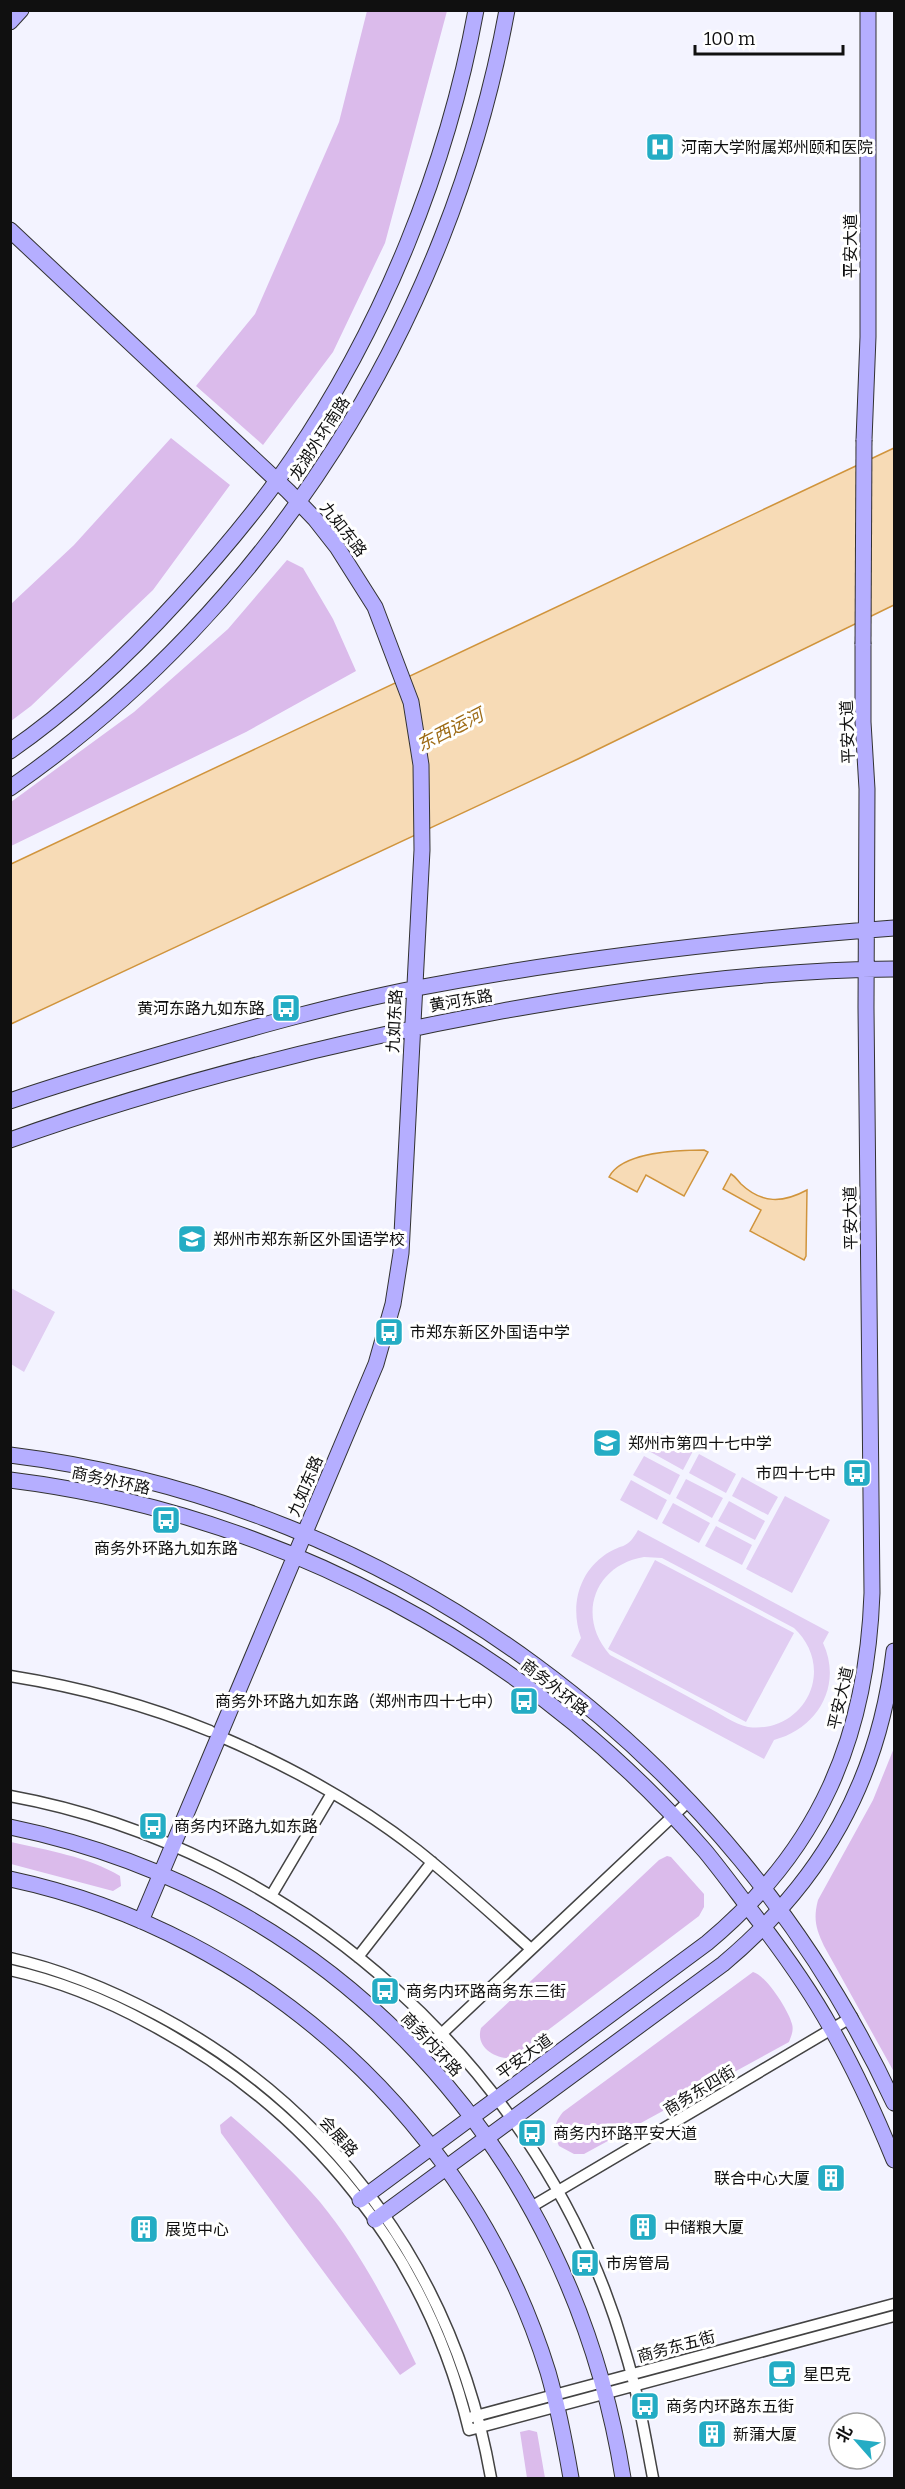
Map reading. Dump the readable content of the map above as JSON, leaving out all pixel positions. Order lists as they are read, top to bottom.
{
  "streets": {
    "main road": [
      "平安大道",
      "龙湖外环南路",
      "九如东路",
      "黄河东路",
      "商务外环路",
      "商务内环路"
    ],
    "street": ["商务东四街", "会展路", "商务东五街"]
  },
  "crossings": [
    ["平安大道", "黄河东路"],
    ["平安大道", "商务外环路"],
    ["平安大道", "商务内环路"],
    ["平安大道", "会展路"],
    ["龙湖外环南路", "九如东路"],
    ["九如东路", "黄河东路"],
    ["九如东路", "商务外环路"],
    ["九如东路", "商务内环路"],
    ["商务外环路", "商务东四街"],
    ["商务内环路", "商务东四街"],
    ["商务内环路", "商务东五街"],
    ["会展路", "商务东五街"]
  ],
  "water": ["东西运河"],
  "places": {
    "hospital": ["河南大学附属郑州颐和医院"],
    "bus stop": [
      "黄河东路九如东路",
      "市郑东新区外国语中学",
      "市四十七中",
      "商务外环路九如东路",
      "商务外环路九如东路（郑州市四十七中）",
      "商务内环路九如东路",
      "商务内环路商务东三街",
      "商务内环路平安大道",
      "市房管局",
      "商务内环路东五街"
    ],
    "school or university": ["郑州市郑东新区外国语学校", "郑州市第四十七中学"],
    "building": [
      "联合中心大厦",
      "中储粮大厦",
      "展览中心",
      "新蒲大厦"
    ],
    "cafe": ["星巴克"]
  },
  "scale_bar": "100 m",
  "north": "top left"
}
